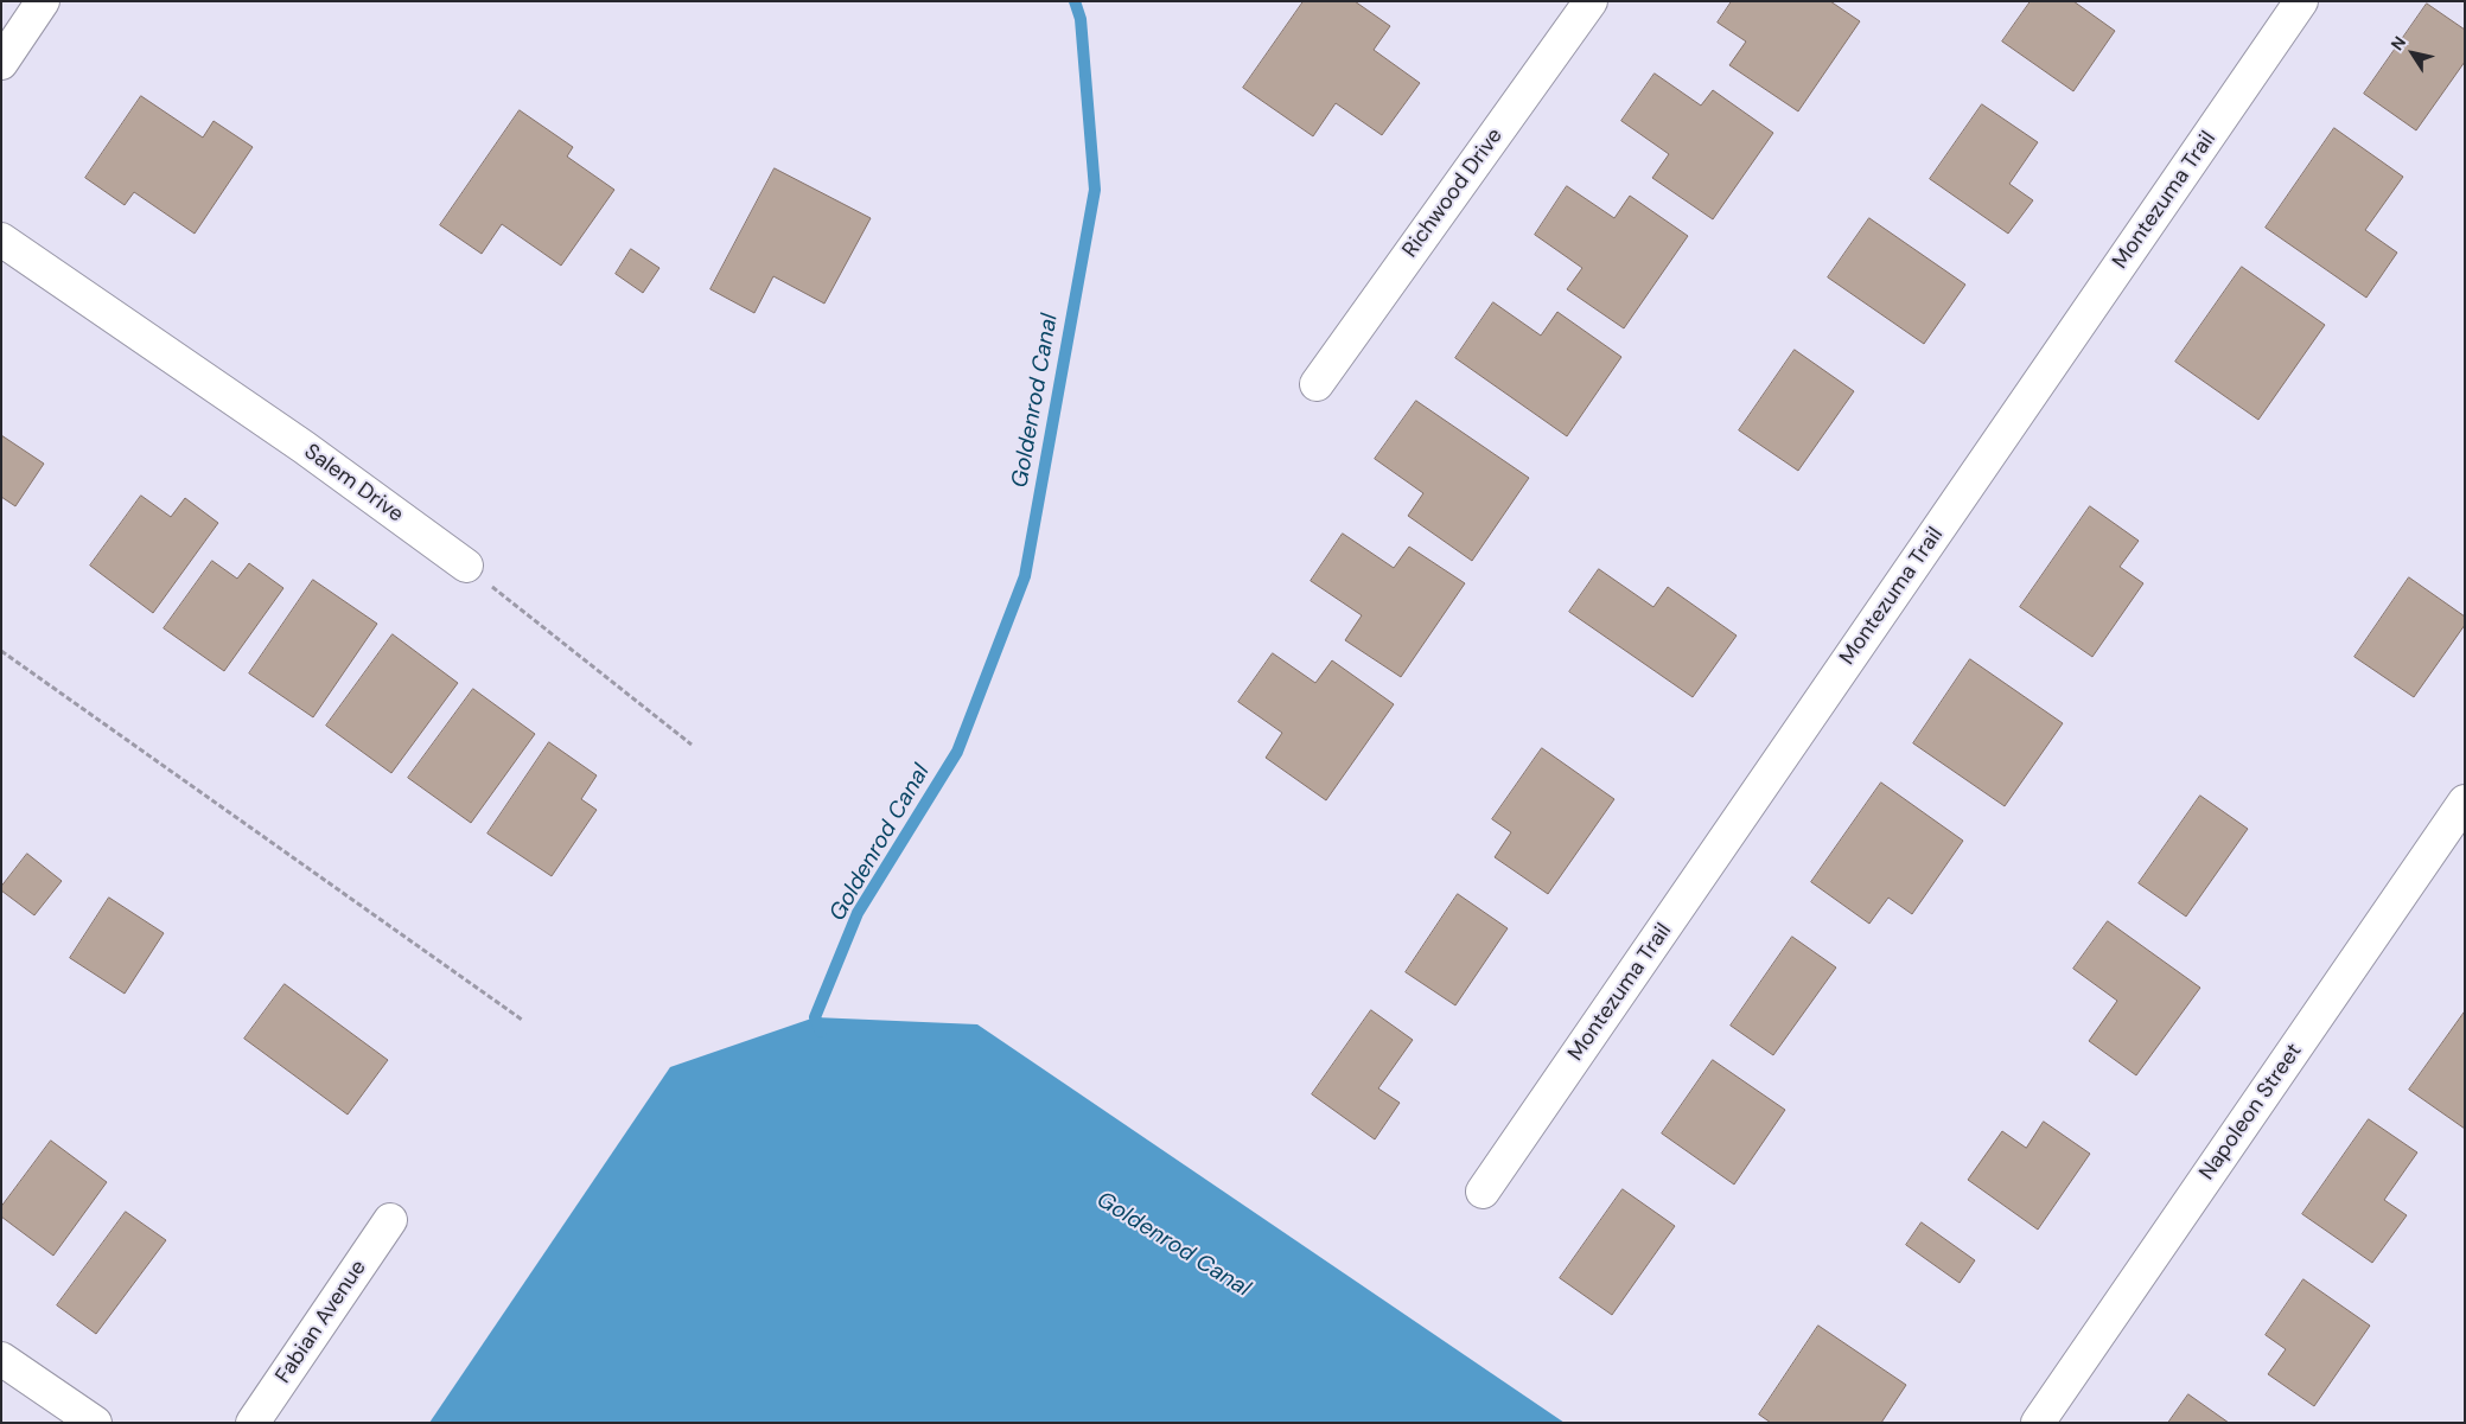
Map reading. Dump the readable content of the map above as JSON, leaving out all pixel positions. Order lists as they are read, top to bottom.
{
  "streets": {
    "street": [
      "Richwood Drive",
      "Montezuma Trail",
      "Salem Drive",
      "Napoleon Street",
      "Fabian Avenue"
    ]
  },
  "water": ["Goldenrod Canal"],
  "north": "top left"
}
